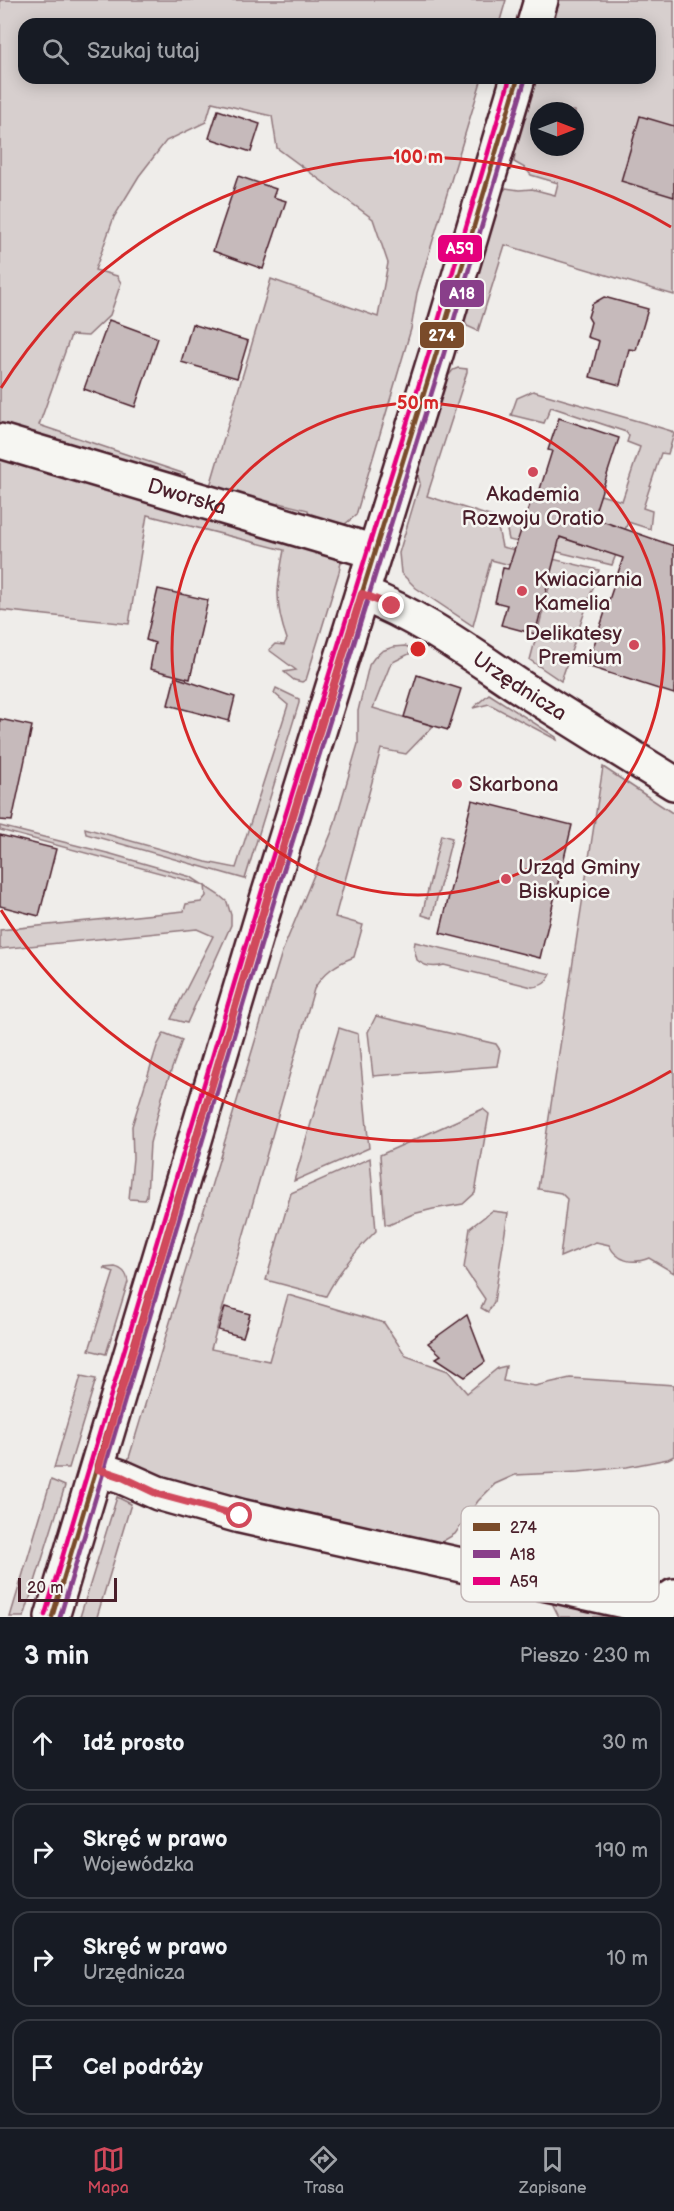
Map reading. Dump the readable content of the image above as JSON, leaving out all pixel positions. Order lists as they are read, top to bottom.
{
  "streets": {
    "main road": ["Dworska", "Urzędnicza"]
  },
  "places": [
    "Akademia Rozwoju Oratio",
    "Kwiaciarnia Kamelia",
    "Delikatesy Premium",
    "Skarbona",
    "Urząd Gminy Biskupice"
  ],
  "lines": ["transit line 274", "transit line A18", "transit line A59"],
  "legend": ["274", "A18", "A59"],
  "scale_bar": "20 m",
  "north": "right",
  "page": {
    "search": "Szukaj tutaj",
    "scale": "20 m",
    "heading": ["3 min", "Pieszo · 230 m"],
    "list": [
      ["Idź prosto", "30 m"],
      ["Skręć w prawo", "Wojewódzka", "190 m"],
      ["Skręć w prawo", "Urzędnicza", "10 m"],
      "Cel podróży"
    ],
    "nav": ["Mapa", "Trasa", "Zapisane"]
  },
  "rings": ["100 m", "50 m"]
}
